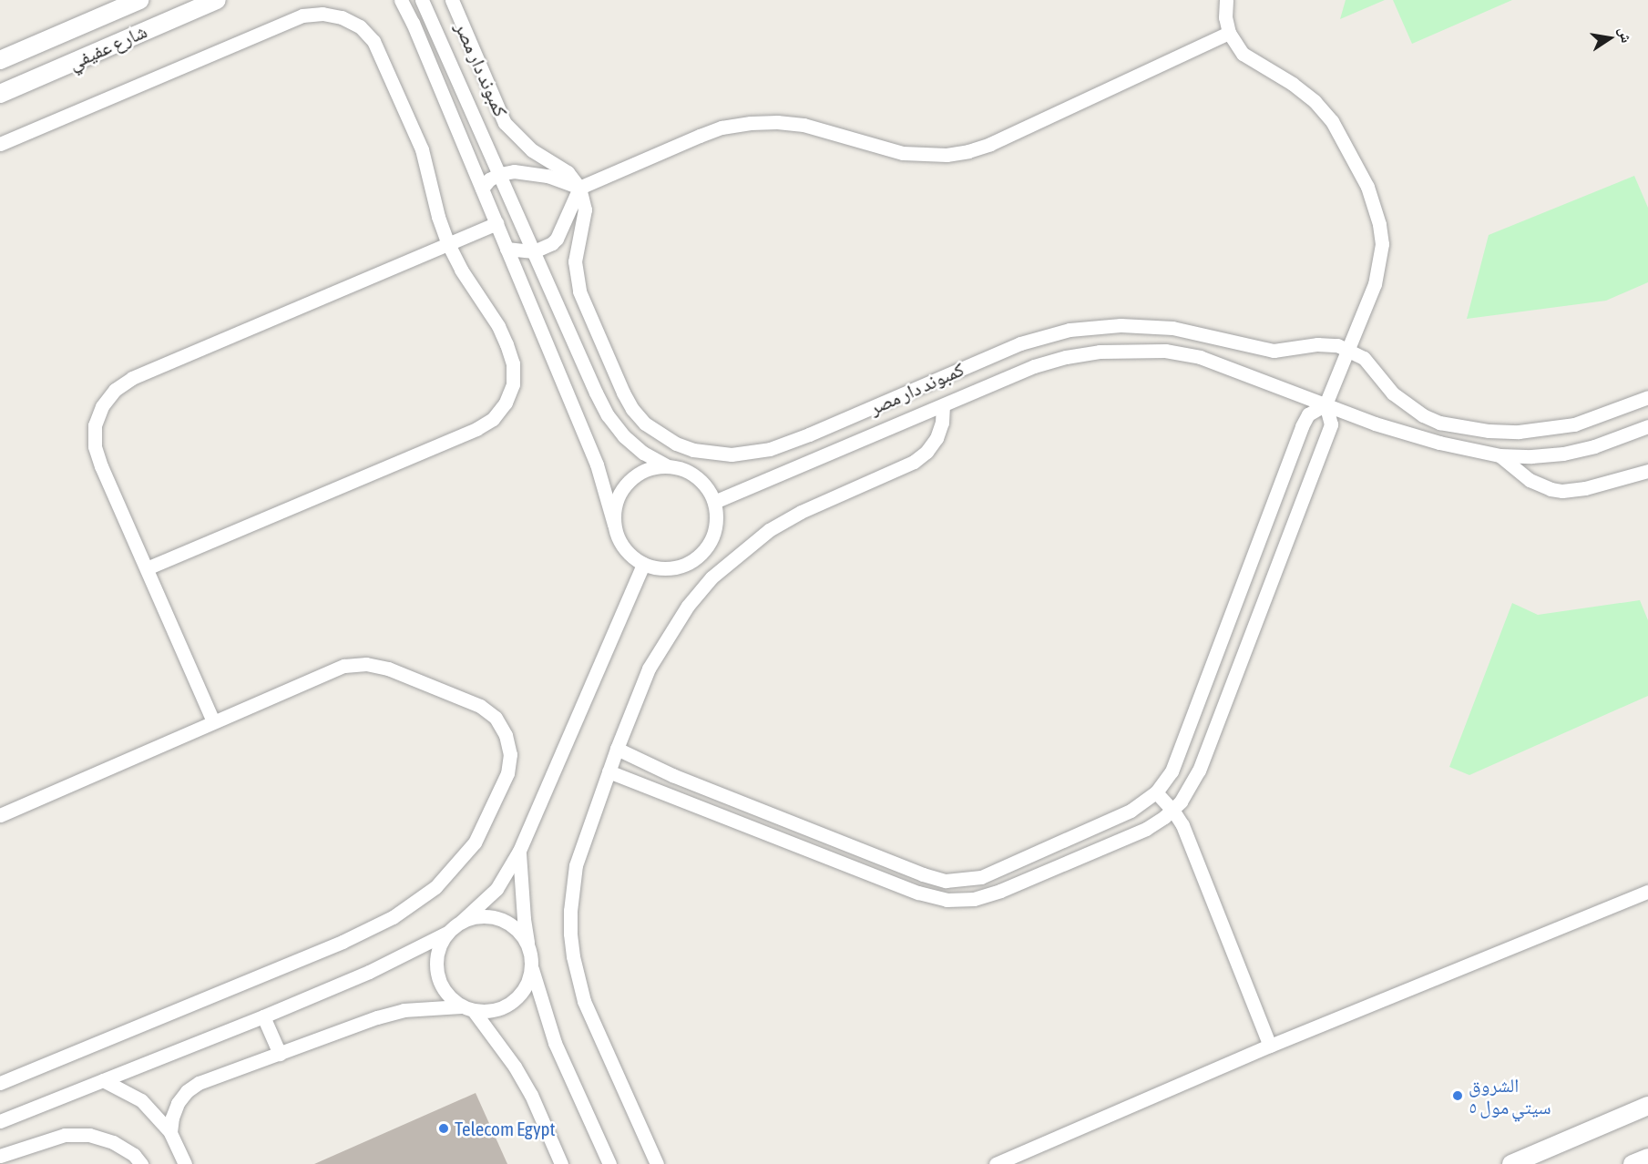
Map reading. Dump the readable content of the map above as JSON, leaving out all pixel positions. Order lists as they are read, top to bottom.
{
  "streets": {
    "street": ["شارع عفيفي", "كمبوند دار مصر"]
  },
  "places": ["الشروق سيتي مول ٥", "Telecom Egypt"],
  "north": "right"
}
